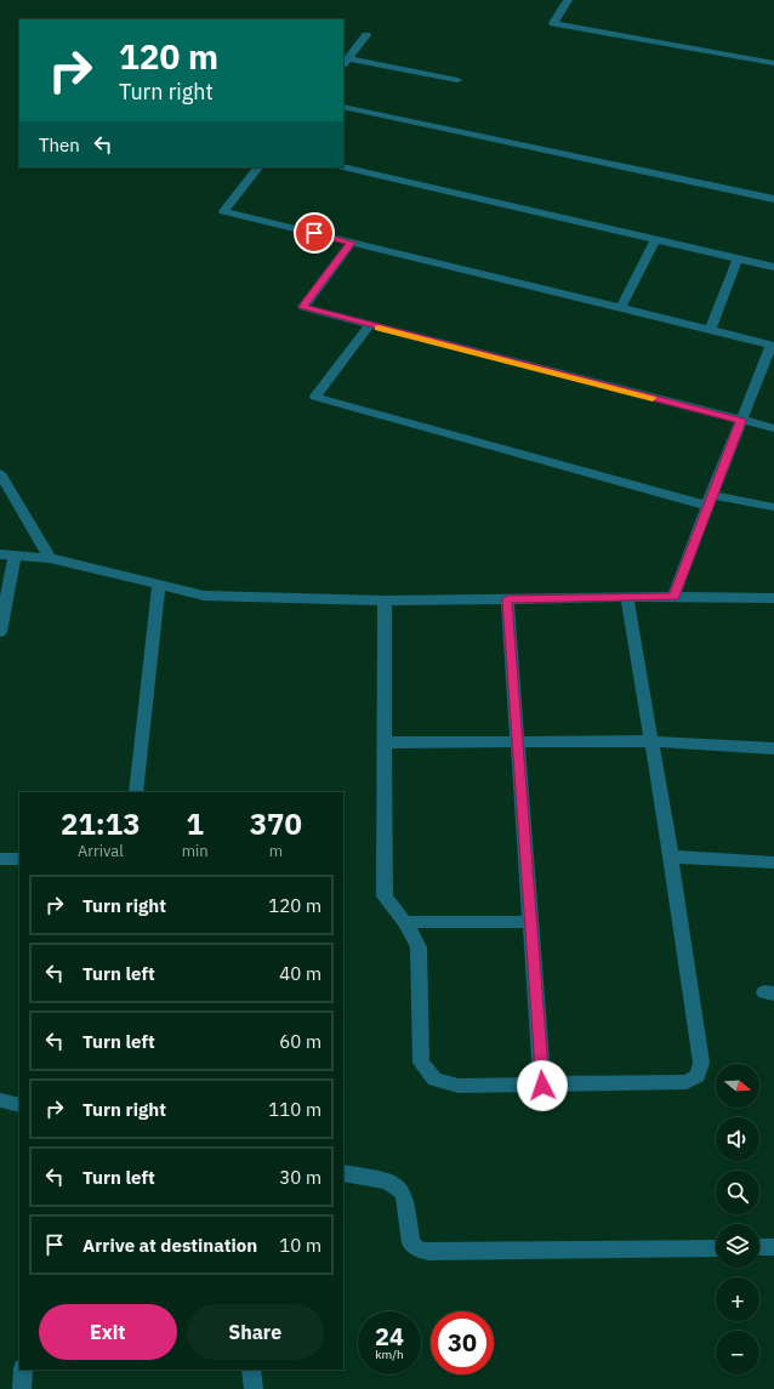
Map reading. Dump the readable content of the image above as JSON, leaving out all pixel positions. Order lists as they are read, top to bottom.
{
  "north": "right",
  "page": {
    "turn": ["120 m", "Turn right"],
    "then": "Then",
    "eta": [
      "21:13",
      "Arrival",
      "1",
      "min",
      "370",
      "m"
    ],
    "list": [
      {
        "name": "Turn right",
        "value": "120 m"
      },
      {
        "name": "Turn left",
        "value": "40 m"
      },
      {
        "name": "Turn left",
        "value": "60 m"
      },
      {
        "name": "Turn right",
        "value": "110 m"
      },
      {
        "name": "Turn left",
        "value": "30 m"
      },
      {
        "name": "Arrive at destination",
        "value": "10 m"
      }
    ],
    "map_buttons": ["+", "−"],
    "buttons": ["Exit", "Share"],
    "speed": "24 km/h",
    "limit": "30"
  }
}
